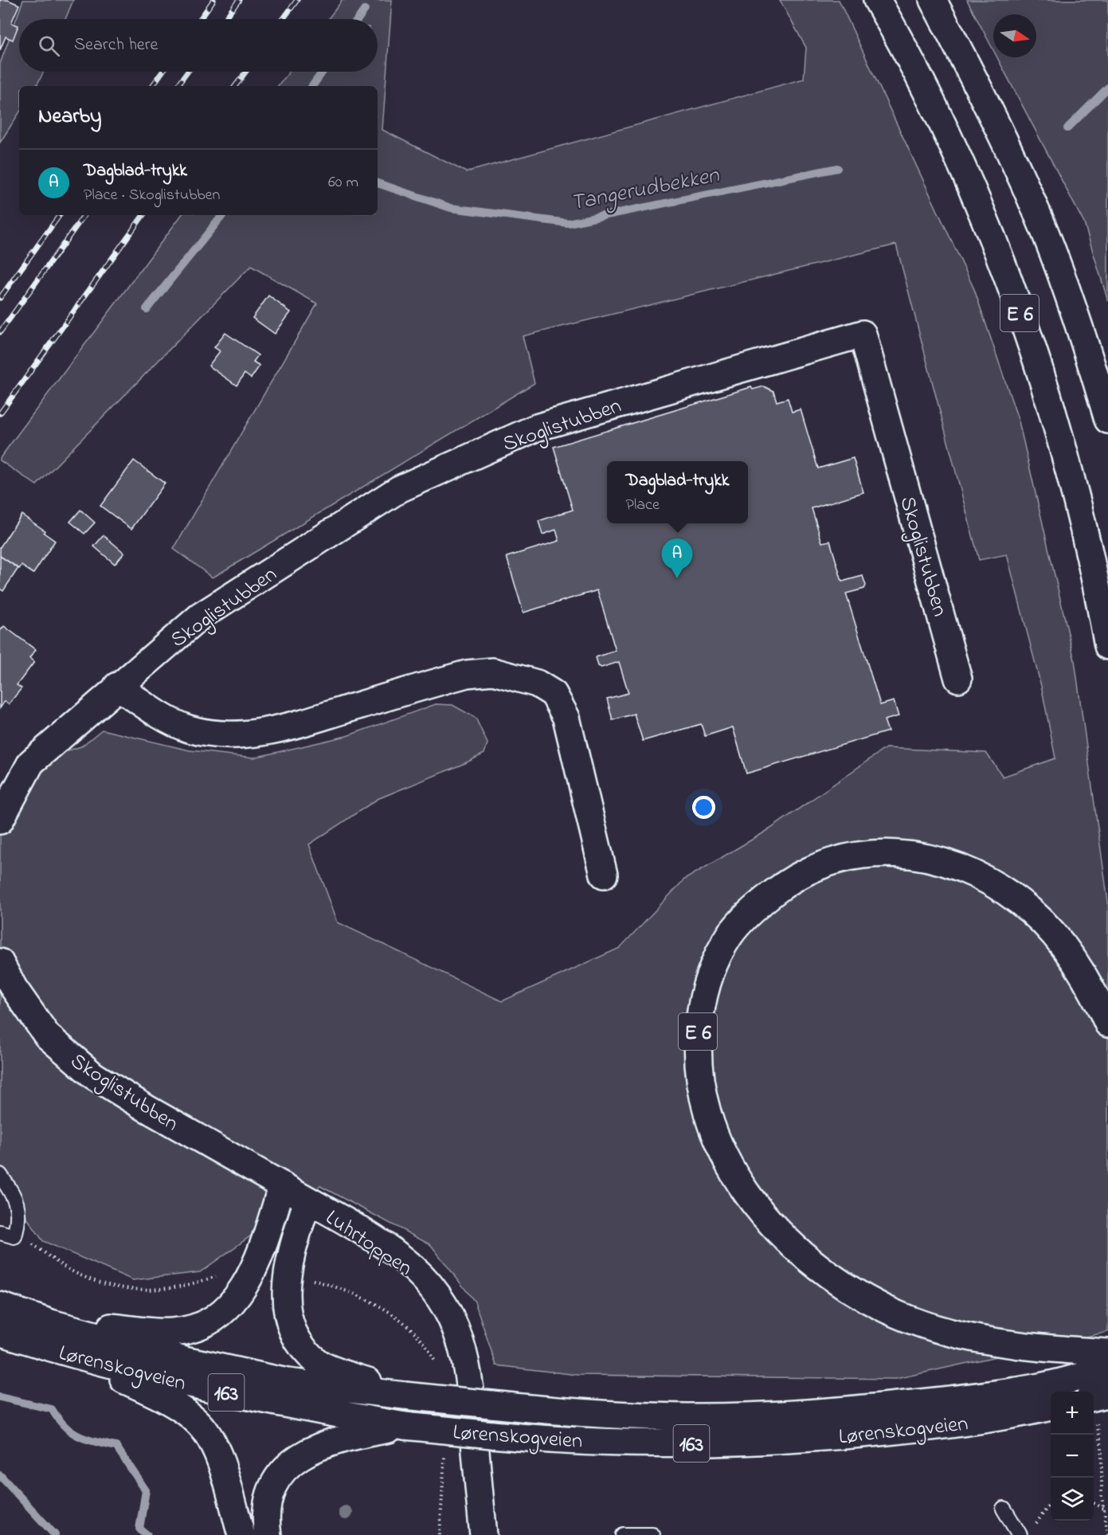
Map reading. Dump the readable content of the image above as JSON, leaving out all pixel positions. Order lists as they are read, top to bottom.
{
  "streets": {
    "main road": [
      "E 6",
      "Skoglistubben",
      "Luhrtoppen",
      "Lørenskogveien",
      "163"
    ]
  },
  "crossings": [
    ["Skoglistubben", "Luhrtoppen"]
  ],
  "water": ["Tangerudbekken"],
  "north": "right",
  "page": {
    "search": "Search here",
    "heading": "Nearby",
    "list": [
      {
        "mark": "A",
        "name": "Dagblad-trykk",
        "note": "Place · Skoglistubben",
        "value": "60 m"
      }
    ],
    "popup": ["Dagblad-trykk", "Place"],
    "pins": "A",
    "map_buttons": ["+", "−"]
  }
}
